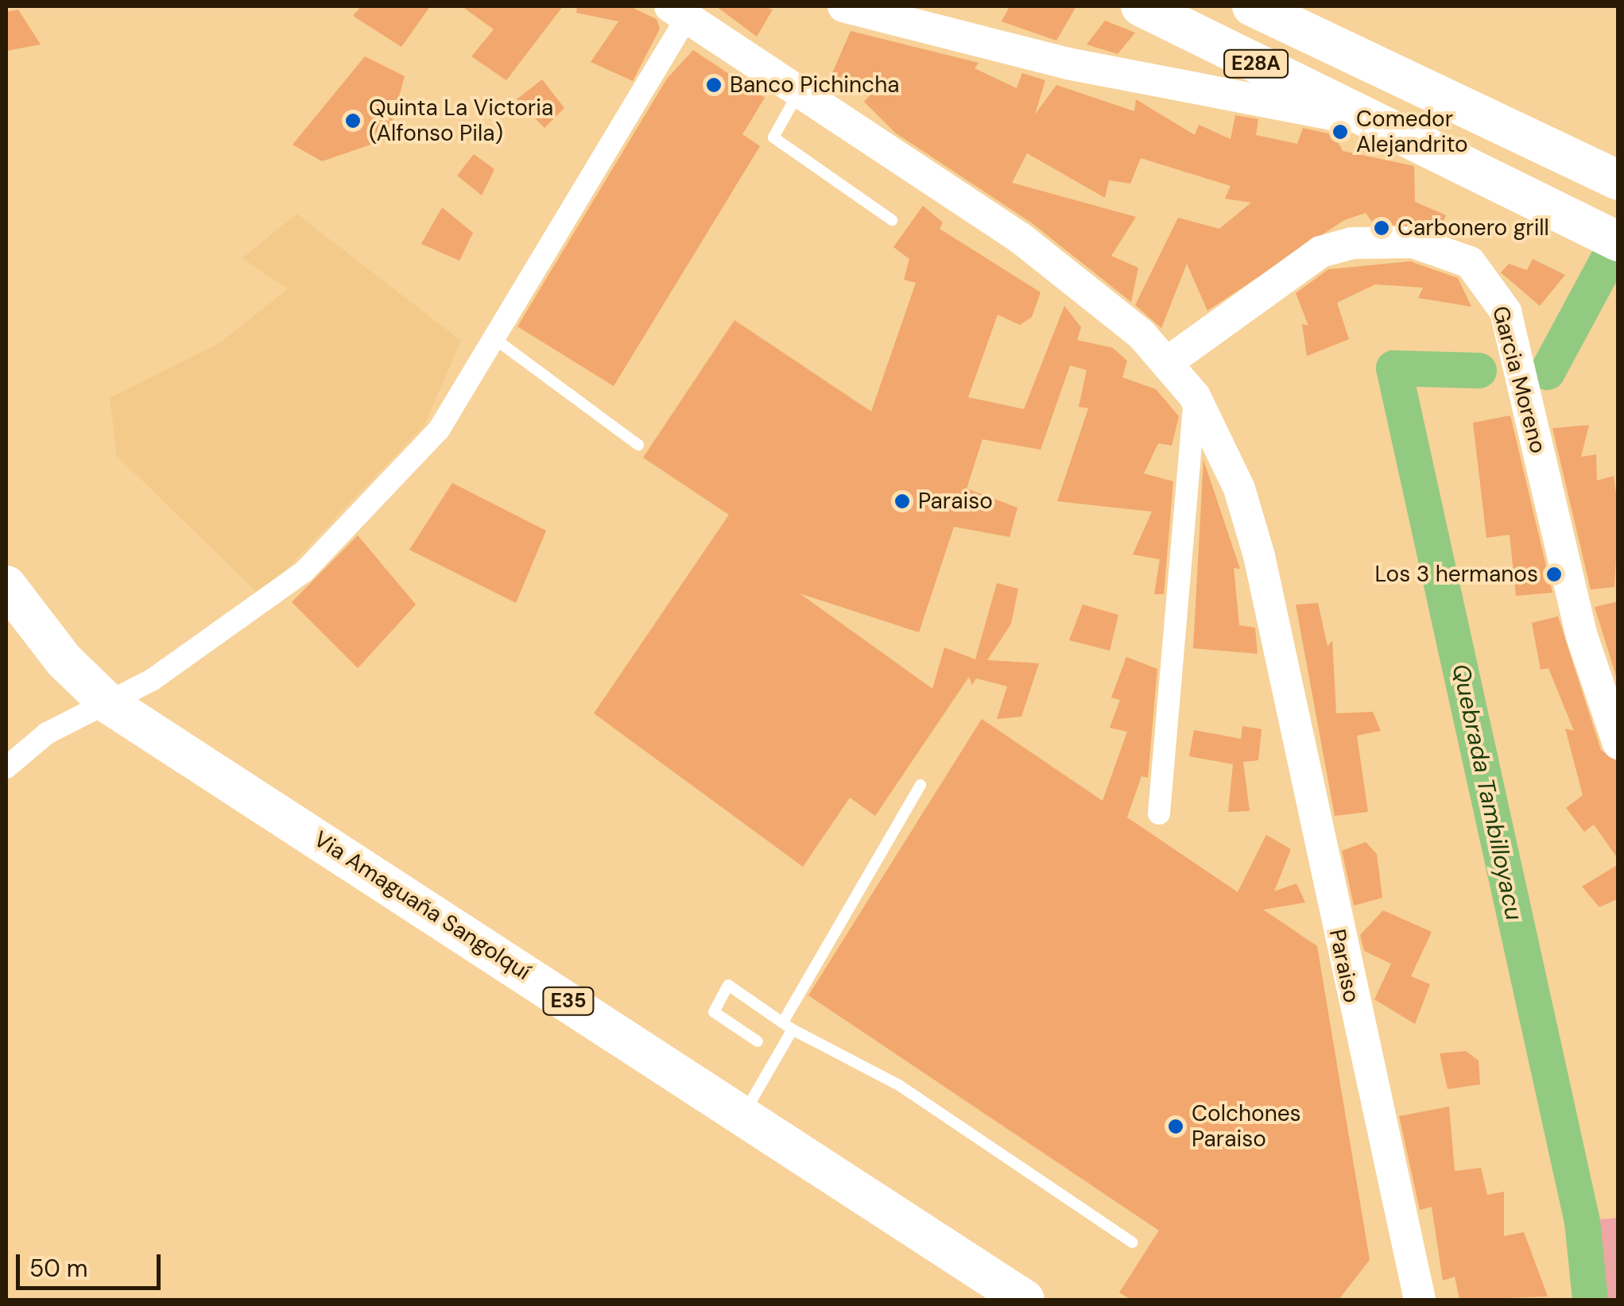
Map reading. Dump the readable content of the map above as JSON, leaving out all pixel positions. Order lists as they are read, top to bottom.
{
  "streets": {
    "highway": ["E28A", "Via Amaguaña Sangolquí", "E35"],
    "street": ["Garcia Moreno", "Paraiso"]
  },
  "crossings": [
    ["Garcia Moreno", "Paraiso"]
  ],
  "water": ["Quebrada Tambilloyacu"],
  "places": [
    "Banco Pichincha",
    "Quinta La Victoria (Alfonso Pila)",
    "Comedor Alejandrito",
    "Carbonero grill",
    "Paraiso",
    "Los 3 hermanos",
    "Colchones Paraiso"
  ],
  "scale_bar": "50 m"
}
